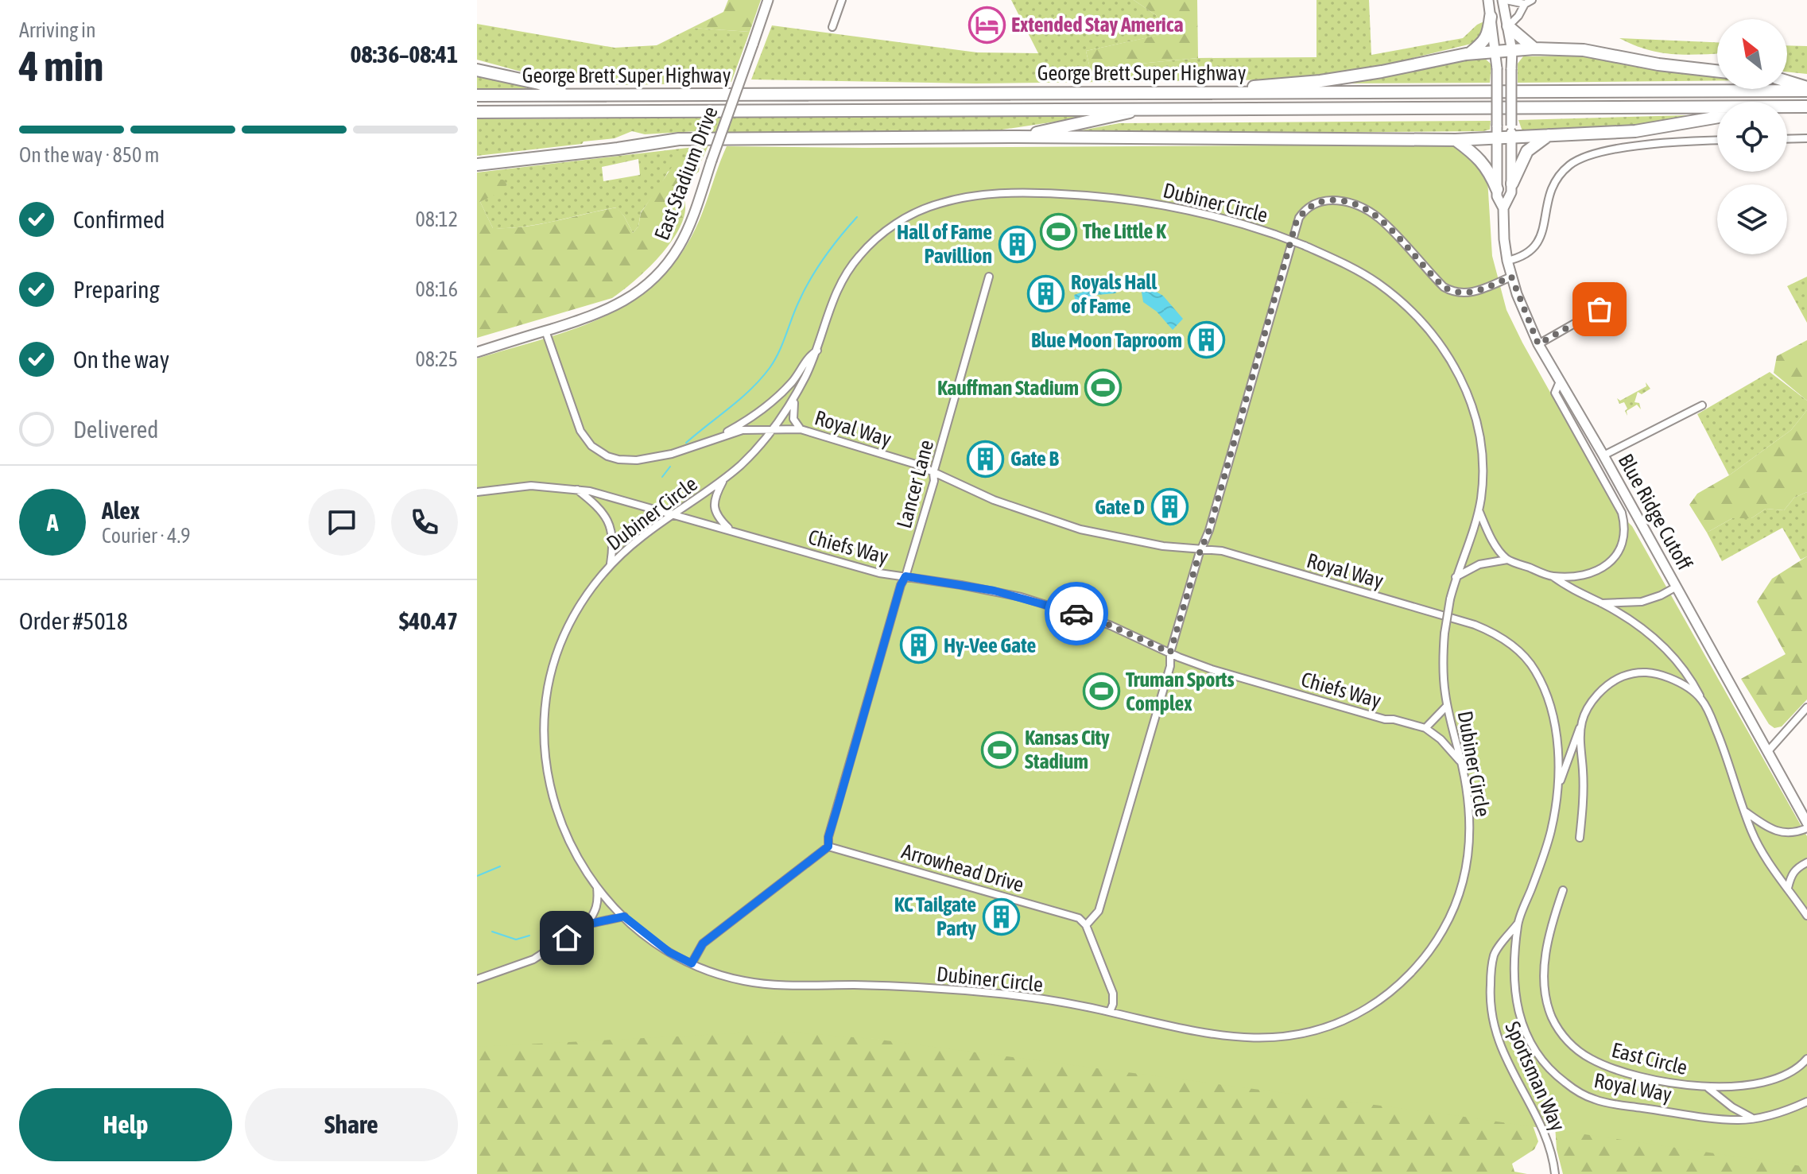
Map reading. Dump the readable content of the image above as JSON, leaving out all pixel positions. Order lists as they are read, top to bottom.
{
  "streets": {
    "highway": ["George Brett Super Highway"],
    "main road": ["East Stadium Drive", "Blue Ridge Cutoff"],
    "street": [
      "Dubiner Circle",
      "Royal Way",
      "Lancer Lane",
      "Chiefs Way",
      "Arrowhead Drive",
      "East Circle",
      "Sportsman Way"
    ]
  },
  "crossings": [
    ["East Stadium Drive", "Royal Way"],
    ["Dubiner Circle", "Royal Way"],
    ["Dubiner Circle", "Chiefs Way"],
    ["Royal Way", "Lancer Lane"],
    ["Royal Way", "Sportsman Way"],
    ["Lancer Lane", "Chiefs Way"],
    ["Lancer Lane", "Arrowhead Drive"]
  ],
  "places": {
    "hotel": ["Extended Stay America"],
    "sports": [
      "The Little K",
      "Kauffman Stadium",
      "Truman Sports Complex",
      "Kansas City Stadium"
    ],
    "building": [
      "Hall of Fame Pavillion",
      "Royals Hall of Fame",
      "Blue Moon Taproom",
      "Gate B",
      "Gate D",
      "Hy-Vee Gate",
      "KC Tailgate Party"
    ]
  },
  "north": "top left",
  "page": {
    "heading": ["4 min", "Arriving in", "08:36–08:41"],
    "panel": [
      "Alex",
      "Courier · 4.9",
      "Order #5018",
      "$40.47"
    ],
    "bar": "On the way · 850 m",
    "list": [
      ["Confirmed", "08:12"],
      ["Preparing", "08:16"],
      ["On the way", "08:25"],
      "Delivered"
    ],
    "round": "A",
    "buttons": ["Help", "Share"]
  }
}
